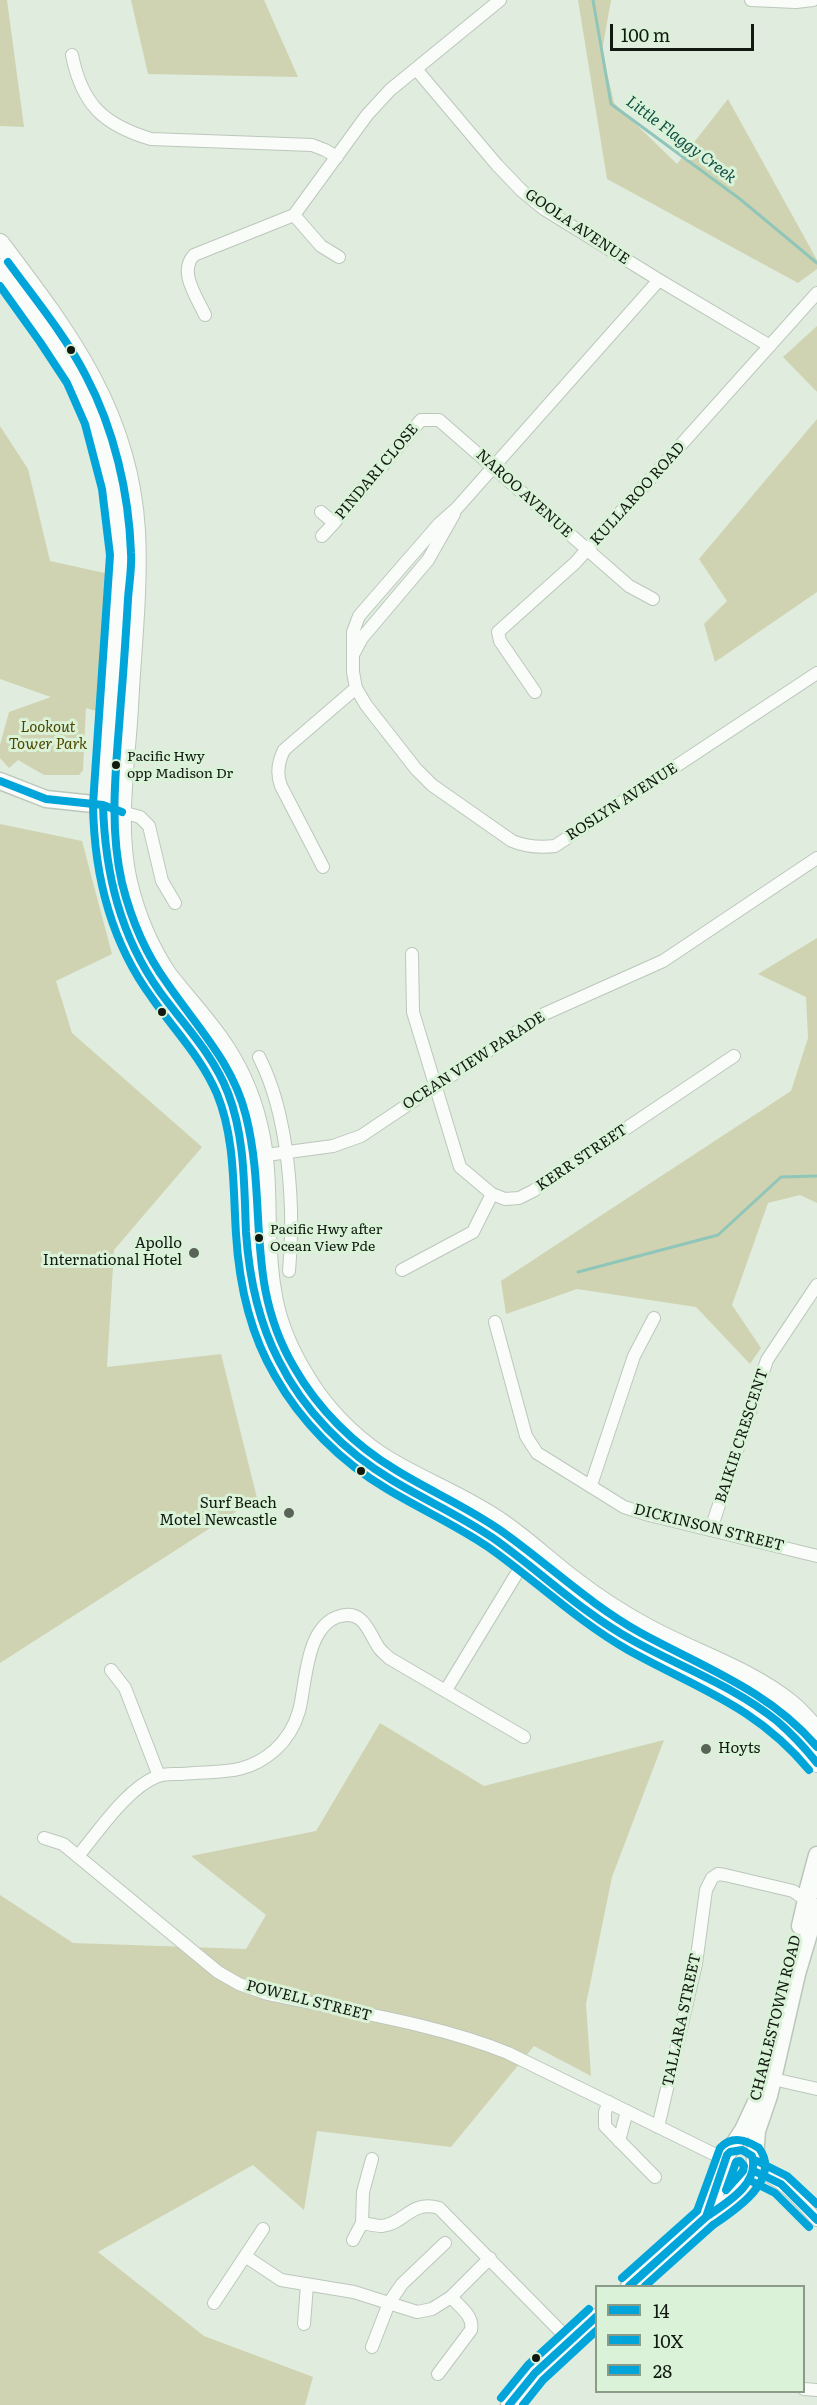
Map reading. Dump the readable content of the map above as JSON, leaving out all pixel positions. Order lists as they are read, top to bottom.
{
  "streets": {
    "main road": ["CHARLESTOWN ROAD"],
    "street": [
      "GOOLA AVENUE",
      "PINDARI CLOSE",
      "NAROO AVENUE",
      "KULLAROO ROAD",
      "ROSLYN AVENUE",
      "OCEAN VIEW PARADE",
      "KERR STREET",
      "BAIKIE CRESCENT",
      "DICKINSON STREET",
      "POWELL STREET",
      "TALLARA STREET"
    ]
  },
  "crossings": [
    ["GOOLA AVENUE", "KULLAROO ROAD"],
    ["GOOLA AVENUE", "ROSLYN AVENUE"],
    ["PINDARI CLOSE", "NAROO AVENUE"],
    ["NAROO AVENUE", "KULLAROO ROAD"],
    ["NAROO AVENUE", "ROSLYN AVENUE"],
    ["BAIKIE CRESCENT", "DICKINSON STREET"],
    ["POWELL STREET", "CHARLESTOWN ROAD"],
    ["POWELL STREET", "TALLARA STREET"],
    ["CHARLESTOWN ROAD", "TALLARA STREET"]
  ],
  "water": ["Little Flaggy Creek"],
  "parks": ["Lookout Tower Park"],
  "places": [
    "Pacific Hwy opp Madison Dr",
    "Pacific Hwy after Ocean View Pde",
    "Apollo International Hotel",
    "Surf Beach Motel Newcastle",
    "Hoyts"
  ],
  "lines": ["transit line 28", "transit line 10X", "transit line 14"],
  "legend": ["14", "10X", "28"],
  "scale_bar": "100 m"
}
